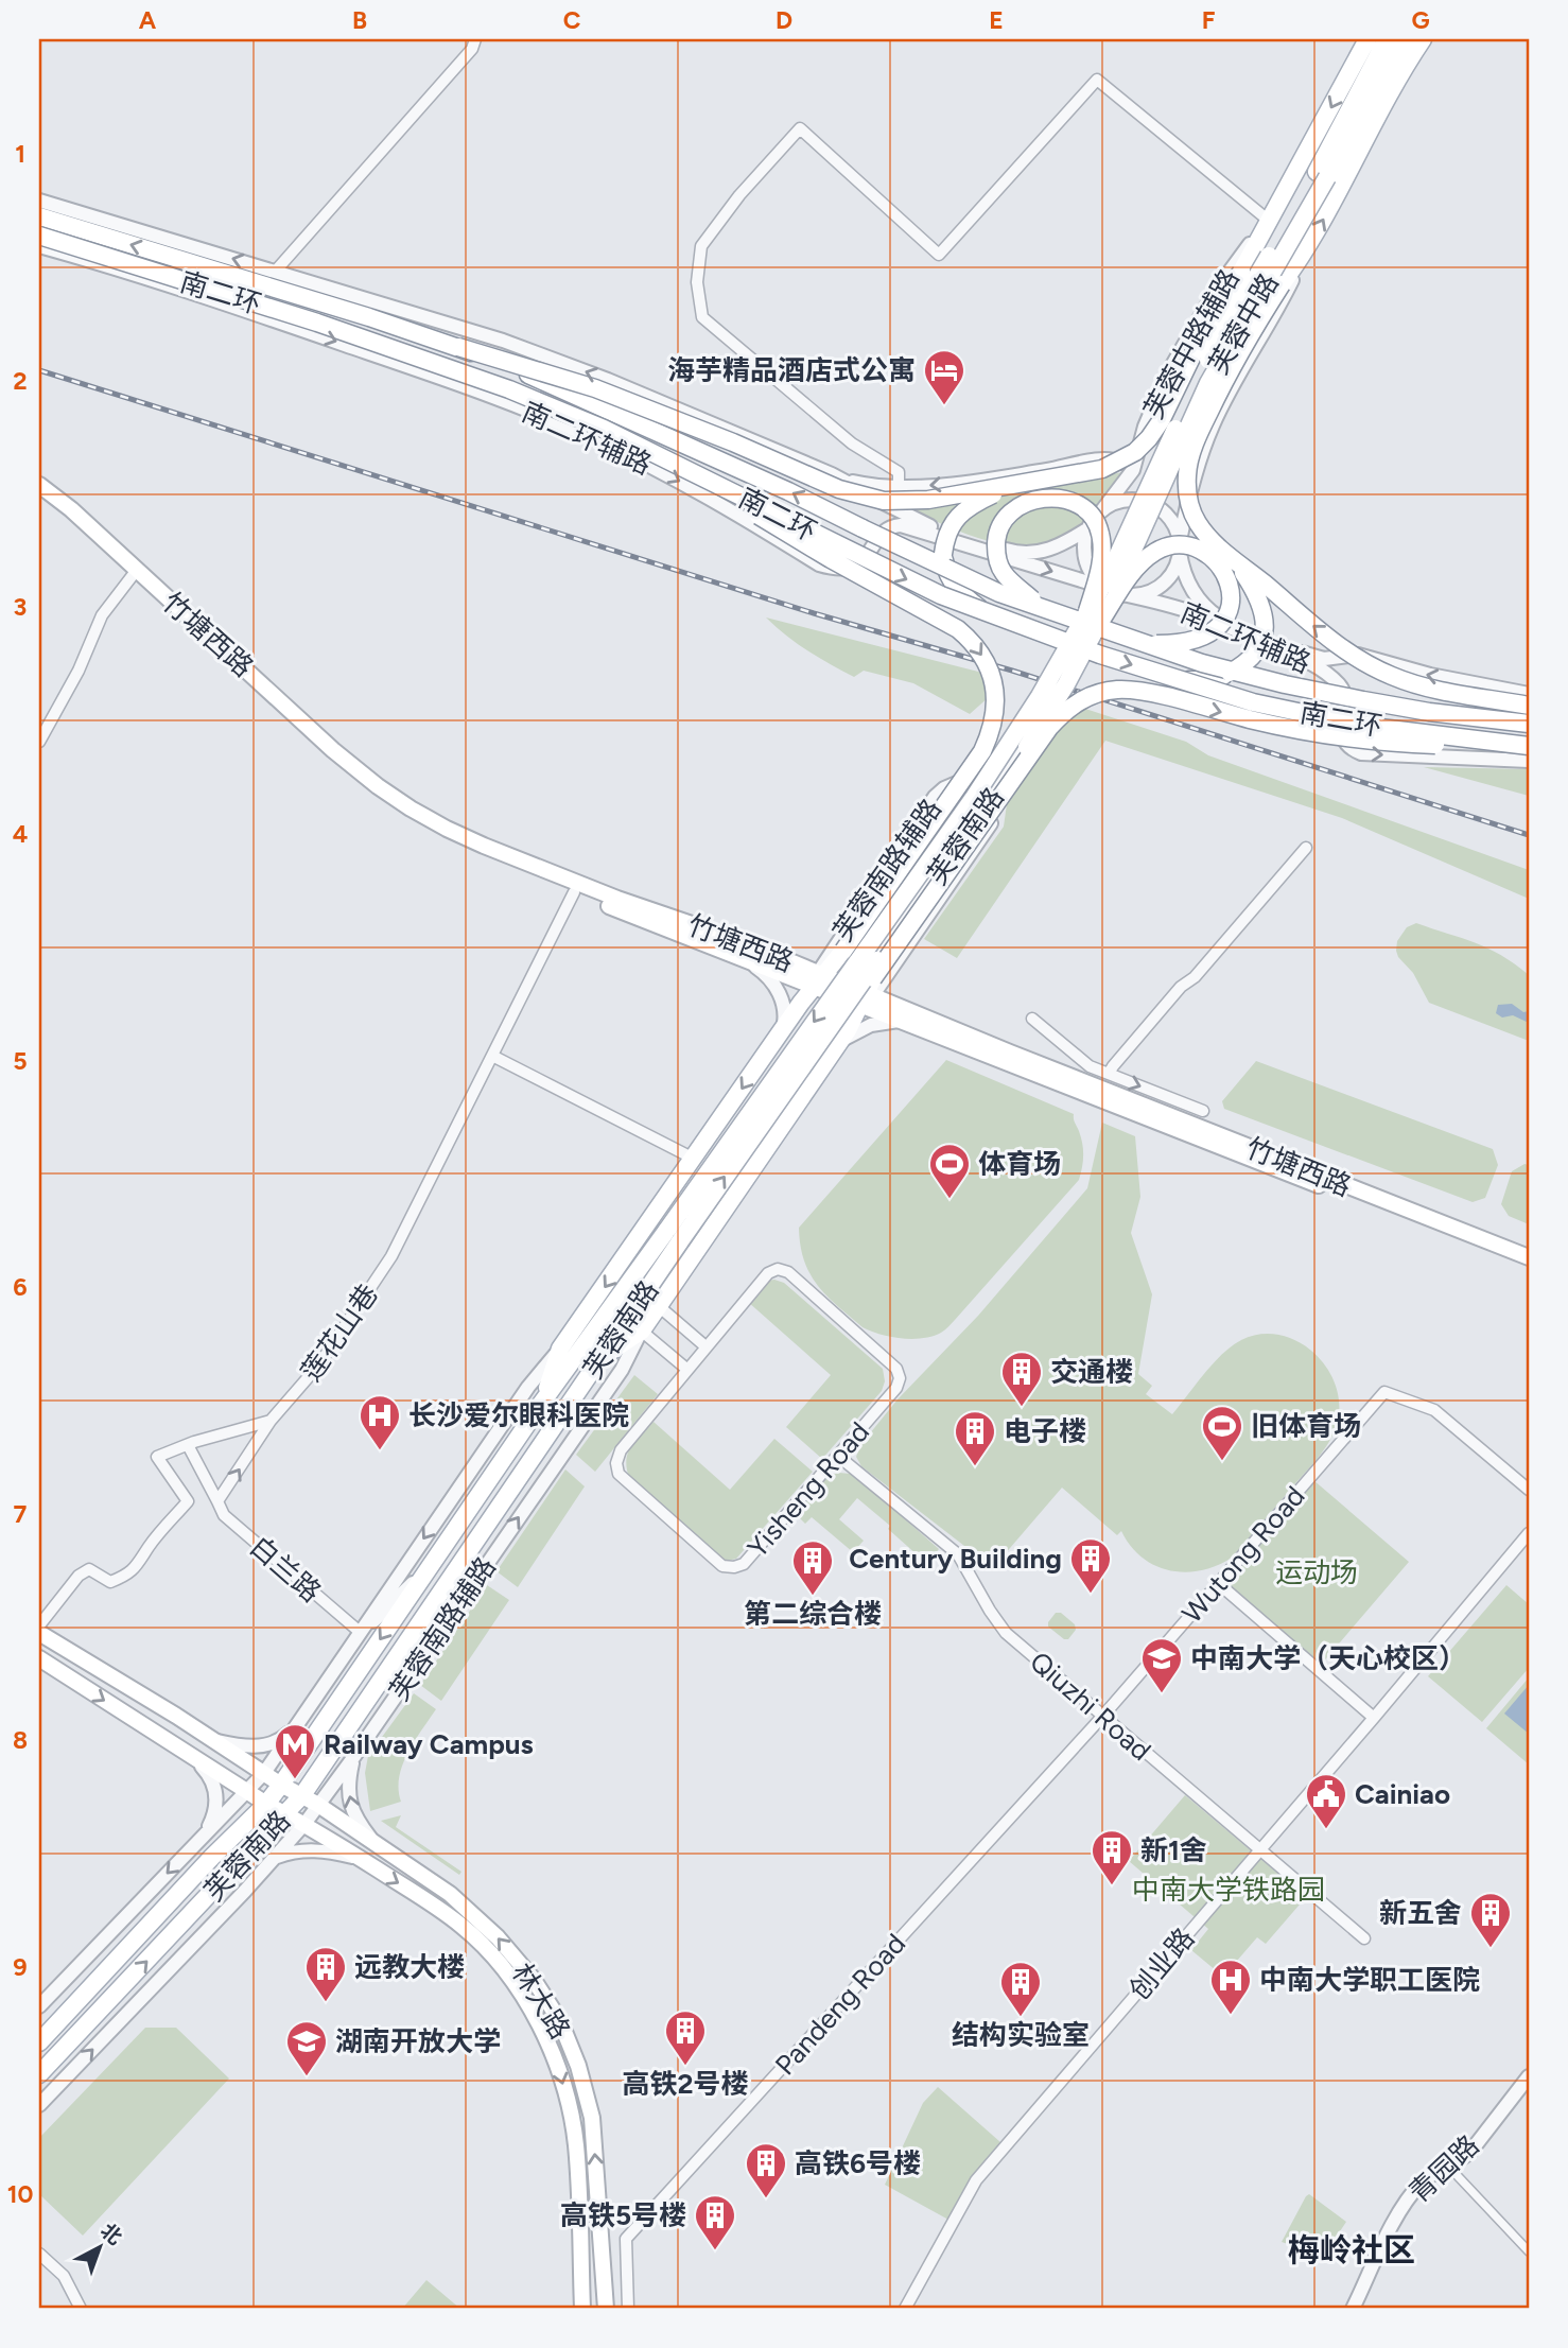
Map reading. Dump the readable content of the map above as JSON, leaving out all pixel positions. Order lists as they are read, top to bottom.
{
  "streets": {
    "main road": [
      "南二环",
      "芙蓉中路",
      "竹塘西路",
      "芙蓉南路",
      "林大路"
    ],
    "street": [
      "芙蓉中路辅路",
      "南二环辅路",
      "芙蓉南路辅路",
      "莲花山巷",
      "Yisheng Road",
      "Wutong Road",
      "白兰路",
      "Qiuzhi Road",
      "创业路",
      "Pandeng Road",
      "青园路"
    ]
  },
  "crossings": [
    ["南二环", "南二环辅路"],
    ["芙蓉中路", "芙蓉南路"],
    ["芙蓉中路辅路", "南二环辅路"],
    ["竹塘西路", "芙蓉南路辅路"],
    ["竹塘西路", "莲花山巷"],
    ["芙蓉南路", "芙蓉南路辅路"],
    ["芙蓉南路", "林大路"],
    ["芙蓉南路辅路", "林大路"],
    ["莲花山巷", "白兰路"],
    ["Yisheng Road", "Qiuzhi Road"],
    ["Wutong Road", "Qiuzhi Road"],
    ["Wutong Road", "Pandeng Road"],
    ["Qiuzhi Road", "创业路"],
    ["Qiuzhi Road", "Pandeng Road"]
  ],
  "districts": ["梅岭社区"],
  "parks": ["运动场", "中南大学铁路园"],
  "places": {
    "hotel": ["海芋精品酒店式公寓"],
    "sports": ["体育场", "旧体育场"],
    "building": [
      "交通楼",
      "电子楼",
      "Century Building",
      "第二综合楼",
      "新1舍",
      "新五舍",
      "远教大楼",
      "结构实验室",
      "高铁2号楼",
      "高铁6号楼",
      "高铁5号楼"
    ],
    "hospital": ["长沙爱尔眼科医院", "中南大学职工医院"],
    "school or university": ["中南大学（天心校区）", "湖南开放大学"],
    "metro station": ["Railway Campus"],
    "public building": ["Cainiao"]
  },
  "north": "top right",
  "grid": {
    "columns": [
      "A",
      "B",
      "C",
      "D",
      "E",
      "F",
      "G"
    ],
    "rows": [
      "1",
      "2",
      "3",
      "4",
      "5",
      "6",
      "7",
      "8",
      "9",
      "10"
    ]
  }
}
